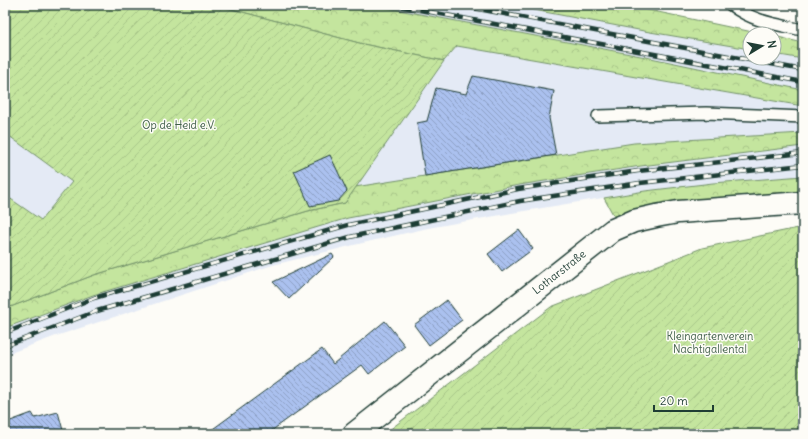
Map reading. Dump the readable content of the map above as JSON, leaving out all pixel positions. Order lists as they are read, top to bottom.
{
  "streets": {
    "street": ["Lotharstraße"]
  },
  "parks": ["Op de Heid e.V.", "Kleingartenverein Nachtigallental"],
  "scale_bar": "20 m",
  "north": "right"
}
